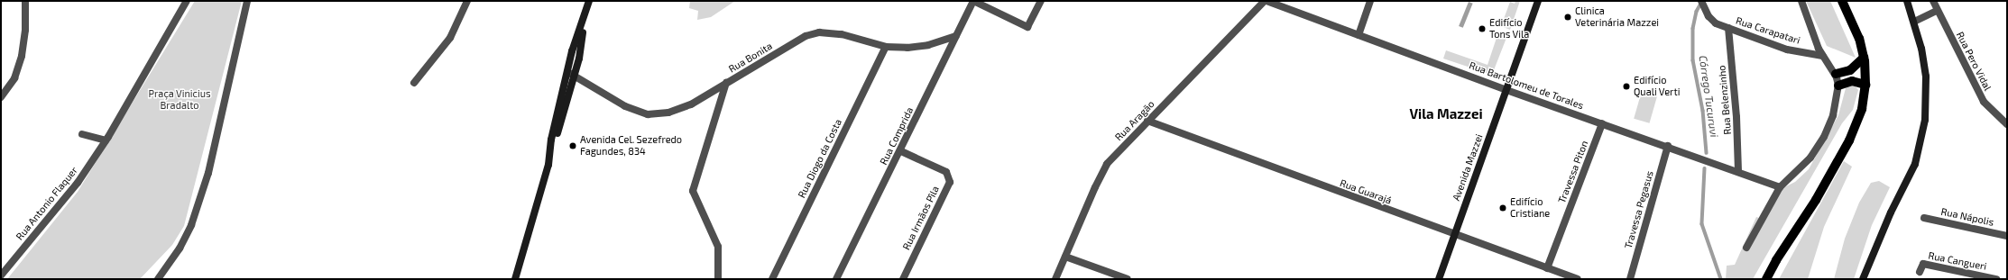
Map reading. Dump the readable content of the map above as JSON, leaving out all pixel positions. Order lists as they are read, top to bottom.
{
  "streets": {
    "street": [
      "Rua Carapatari",
      "Rua Bonita",
      "Rua Pero Vidal",
      "Rua Bartolomeu de Torales",
      "Rua Belenzinho",
      "Rua Aragão",
      "Rua Comprida",
      "Rua Diogo da Costa",
      "Avenida Mazzei",
      "Travessa Piton",
      "Rua Guarajá",
      "Rua Antonio Flaquer",
      "Travessa Pegasus",
      "Rua Nápolis",
      "Rua Irmãos Pìla",
      "Rua Cangueri"
    ]
  },
  "crossings": [
    ["Rua Carapatari", "Rua Belenzinho"],
    ["Rua Bonita", "Rua Comprida"],
    ["Rua Bonita", "Rua Diogo da Costa"],
    ["Rua Bartolomeu de Torales", "Rua Belenzinho"],
    ["Rua Bartolomeu de Torales", "Rua Aragão"],
    ["Rua Bartolomeu de Torales", "Avenida Mazzei"],
    ["Rua Bartolomeu de Torales", "Travessa Piton"],
    ["Rua Bartolomeu de Torales", "Travessa Pegasus"],
    ["Rua Aragão", "Rua Guarajá"],
    ["Rua Comprida", "Rua Irmãos Pìla"],
    ["Avenida Mazzei", "Rua Guarajá"],
    ["Travessa Piton", "Rua Guarajá"]
  ],
  "districts": ["Vila Mazzei"],
  "water": ["Córrego Tucuruvi"],
  "parks": ["Praça Vinicius Bradalto"],
  "places": [
    "Clinica Veterinária Mazzei",
    "Edifício Tons Vila",
    "Edifício Quali Verti",
    "Avenida Cel. Sezefredo Fagundes, 834",
    "Edifício Cristiane"
  ]
}
